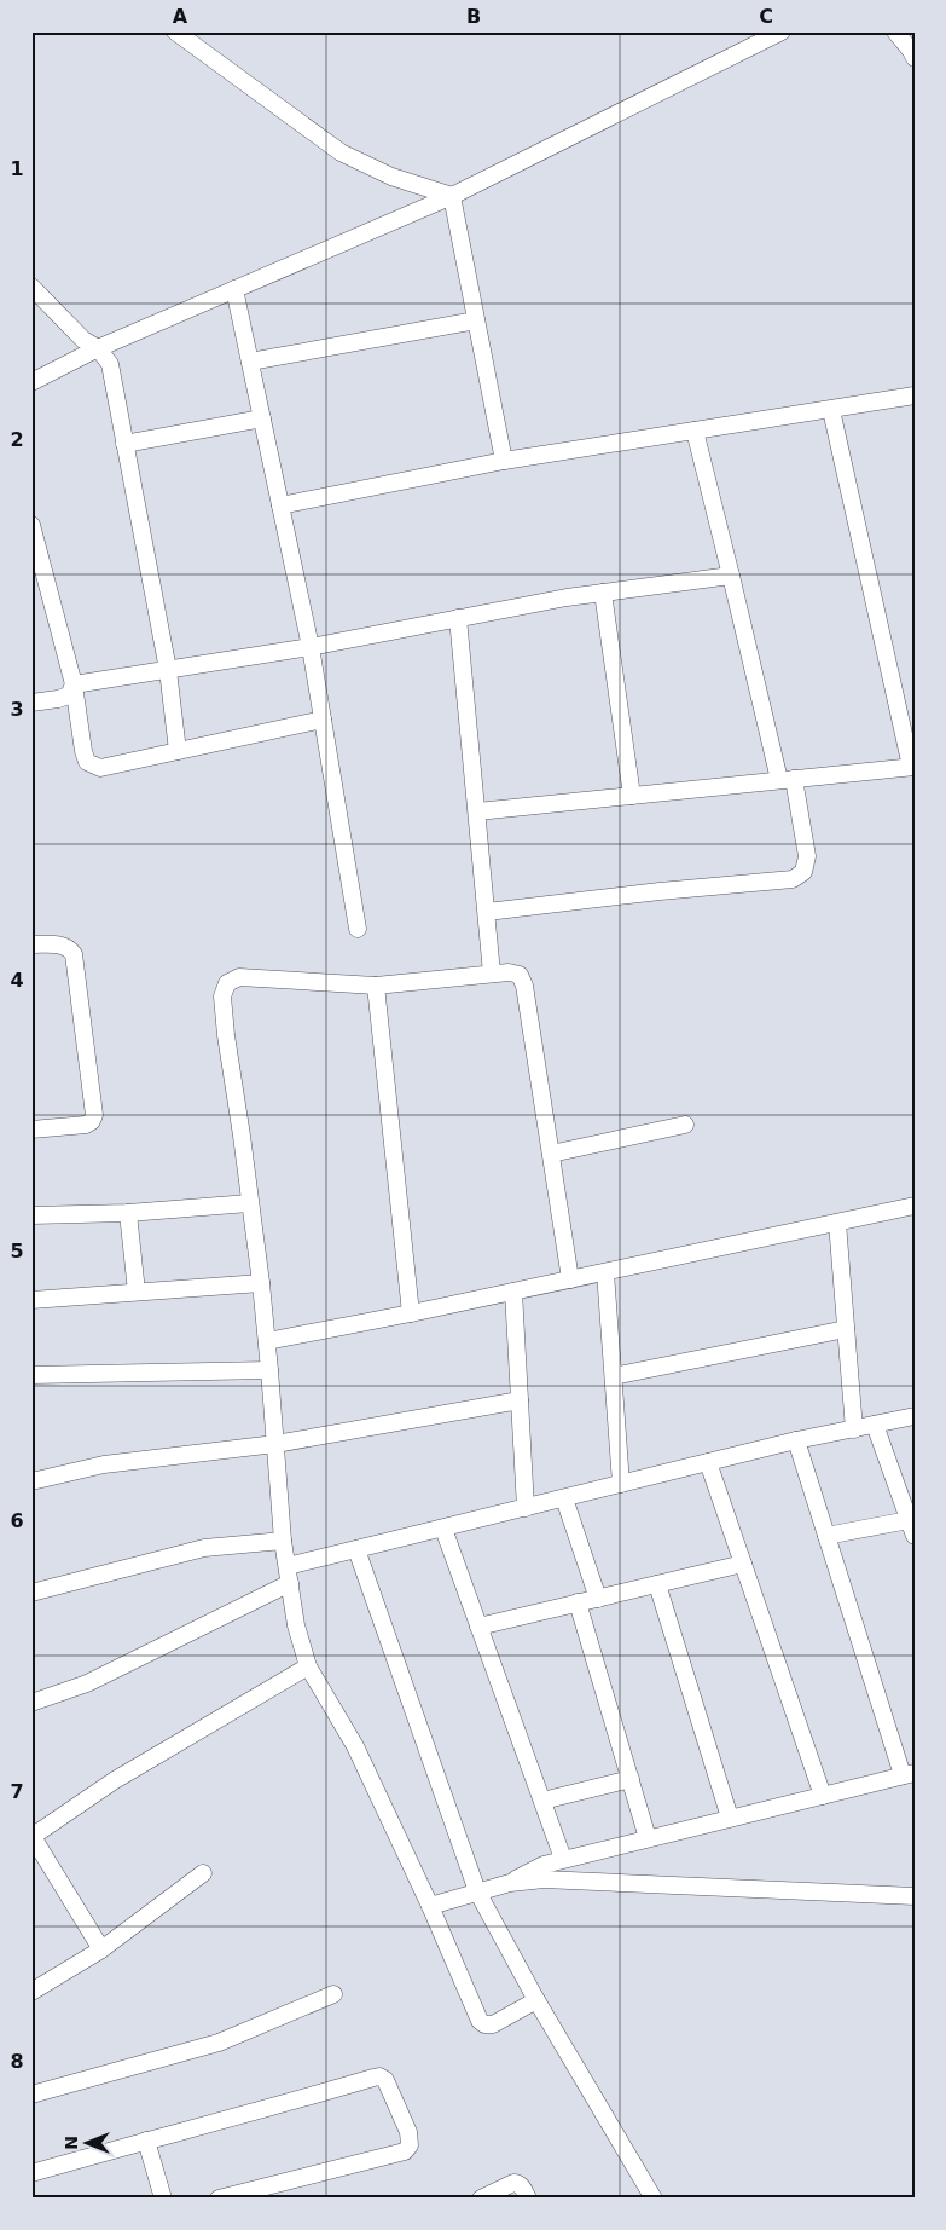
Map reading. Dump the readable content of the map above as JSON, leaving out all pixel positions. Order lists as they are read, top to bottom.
{
  "north": "left",
  "grid": {
    "columns": ["A", "B", "C"],
    "rows": [
      "1",
      "2",
      "3",
      "4",
      "5",
      "6",
      "7",
      "8"
    ]
  }
}
